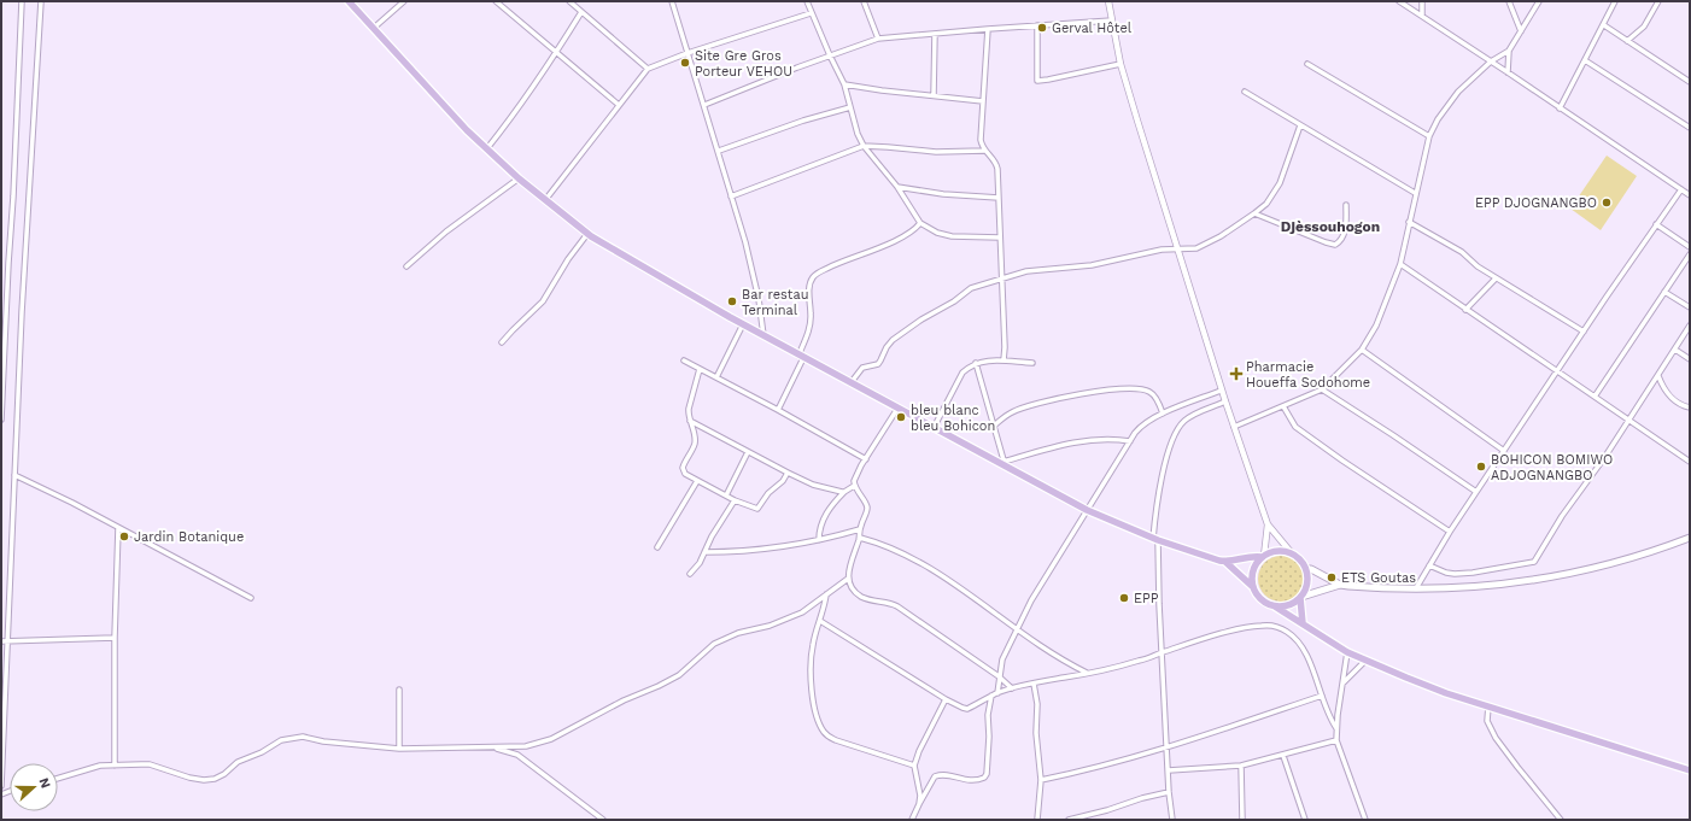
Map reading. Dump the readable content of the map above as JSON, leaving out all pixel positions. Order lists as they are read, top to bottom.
{
  "districts": ["Djèssouhogon"],
  "places": {
    "other": [
      "Gerval Hôtel",
      "Site Gre Gros Porteur VEHOU",
      "EPP DJOGNANGBO",
      "Bar restau Terminal",
      "bleu blanc bleu Bohicon",
      "BOHICON BOMIWO ADJOGNANGBO",
      "Jardin Botanique",
      "ETS Goutas",
      "EPP"
    ],
    "health": ["Pharmacie Houeffa Sodohome"]
  },
  "north": "right"
}
